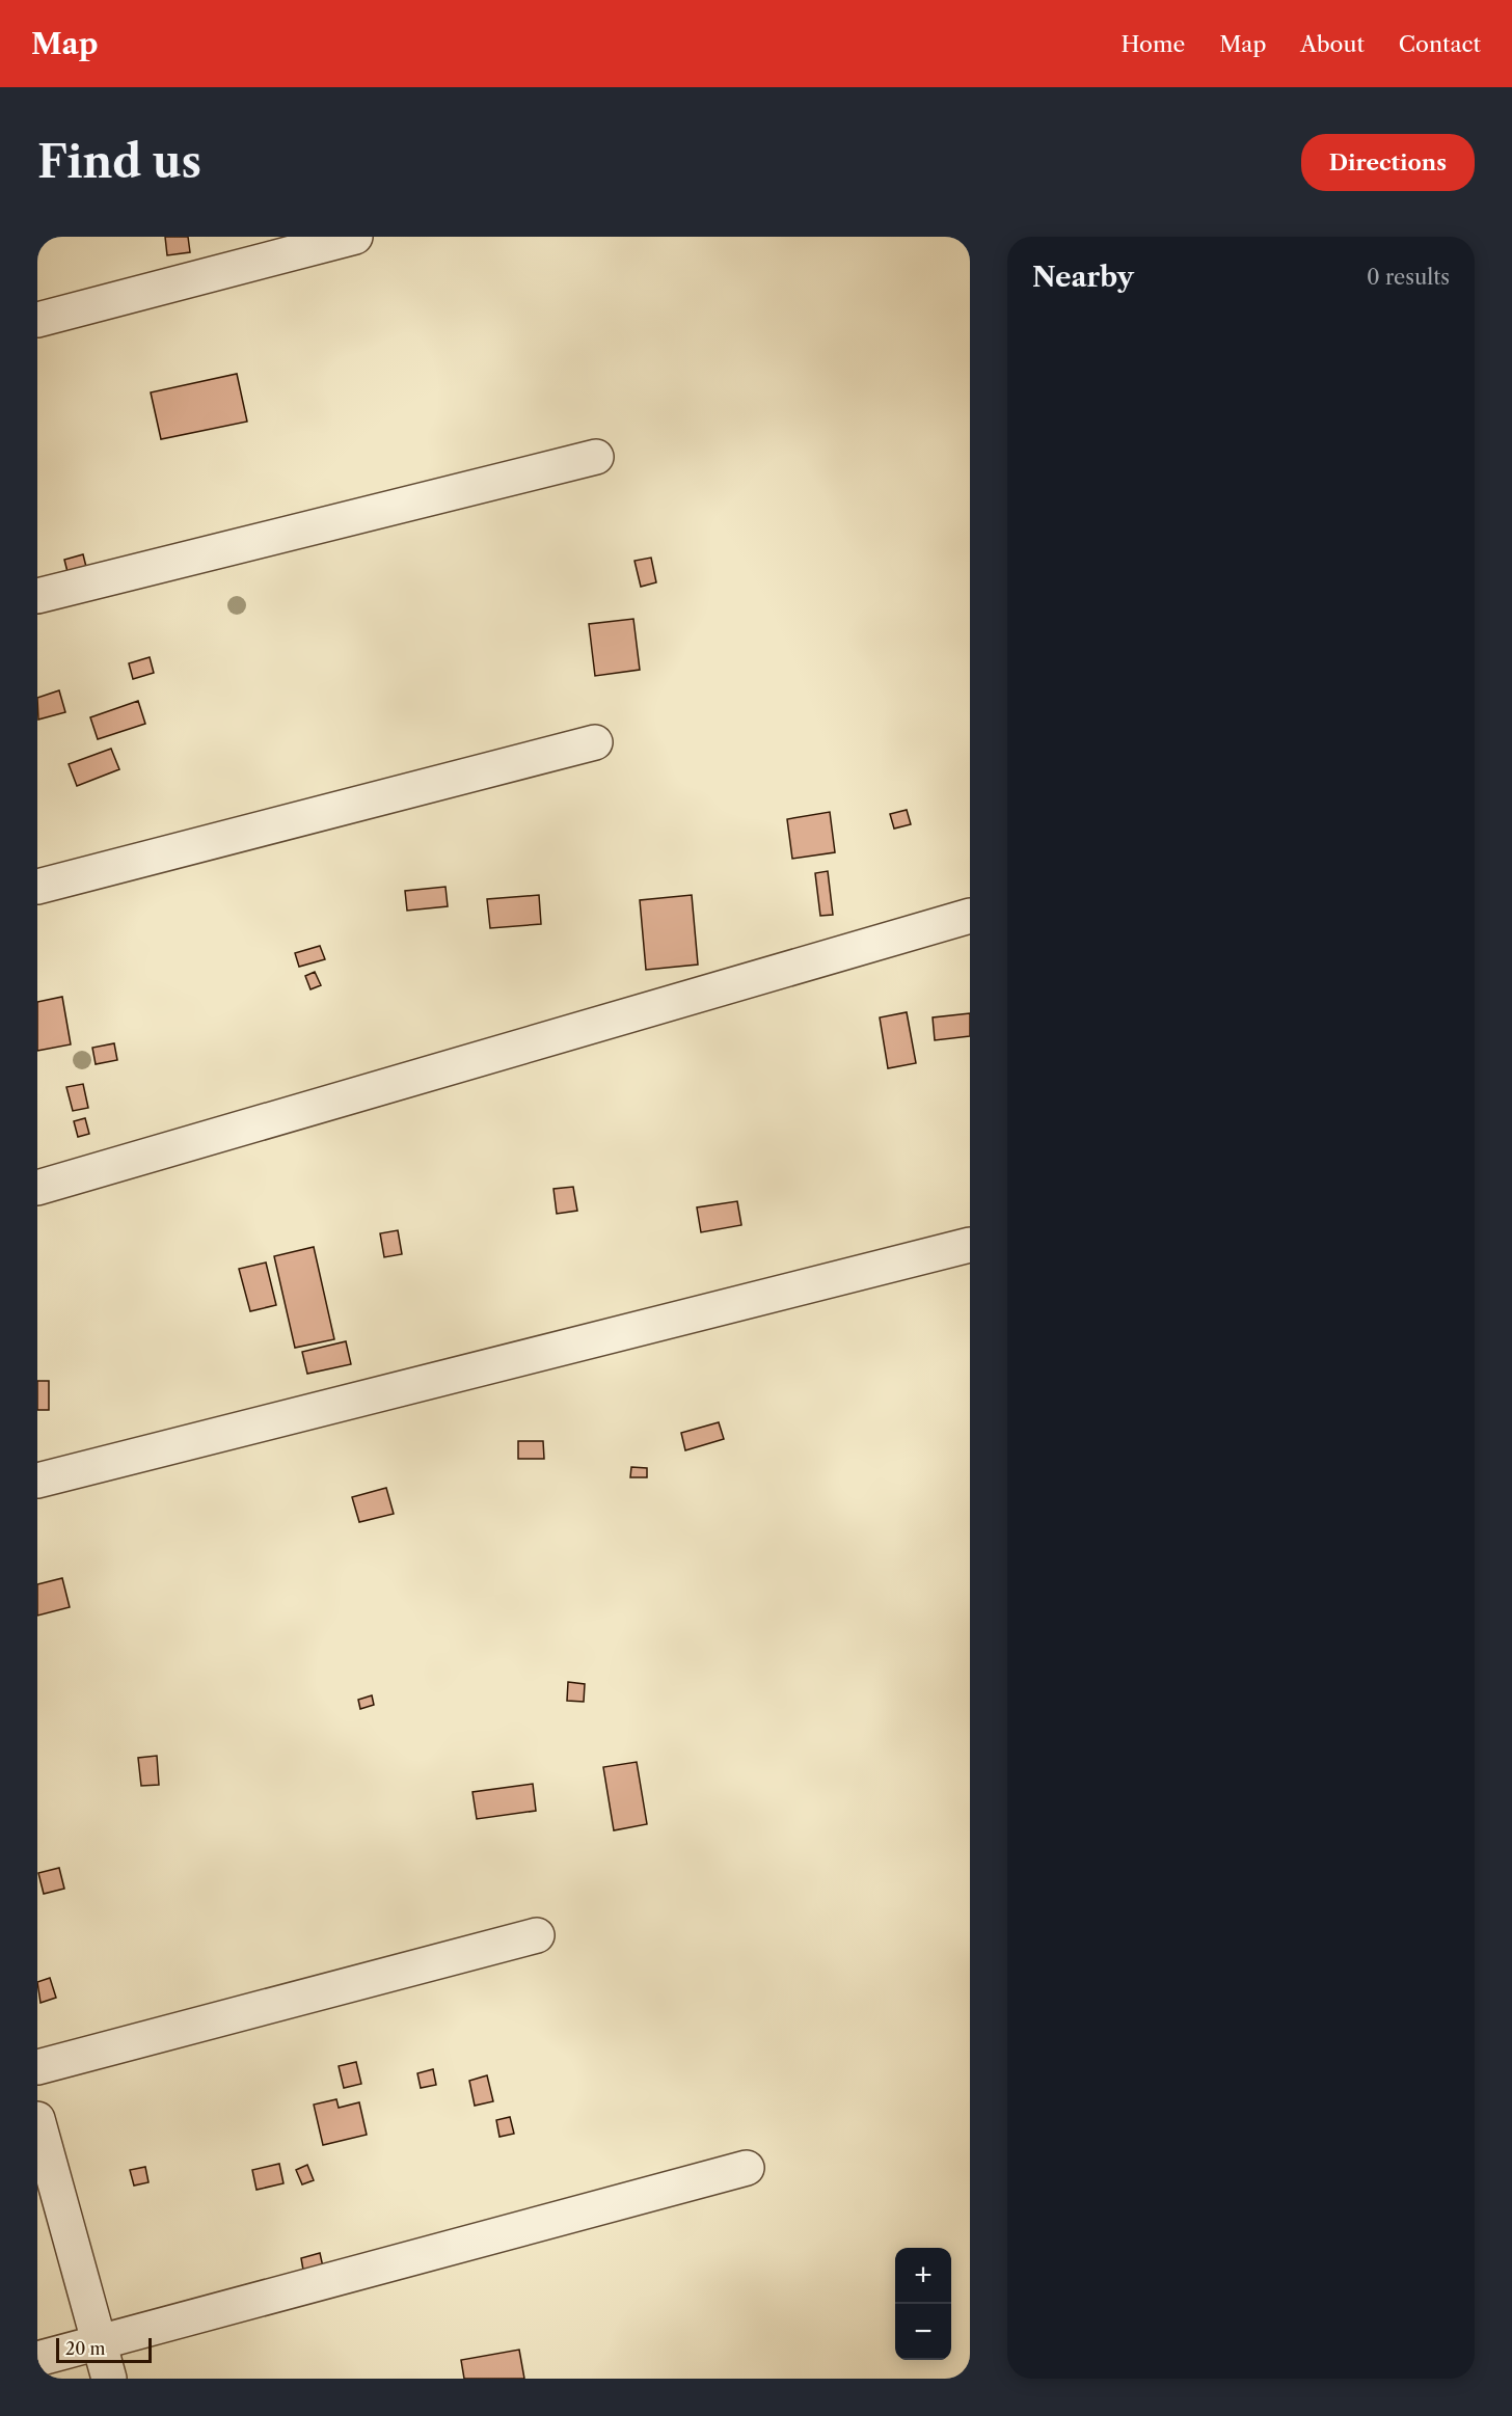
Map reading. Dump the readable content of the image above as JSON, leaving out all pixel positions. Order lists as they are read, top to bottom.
{
  "scale_bar": "20 m",
  "page": {
    "header": "Map",
    "nav": [
      "Home",
      "Map",
      "About",
      "Contact"
    ],
    "buttons": "Directions",
    "title": "Find us",
    "heading": ["Nearby", "0 results"],
    "map_buttons": ["+", "−"],
    "scale": "20 m"
  }
}
